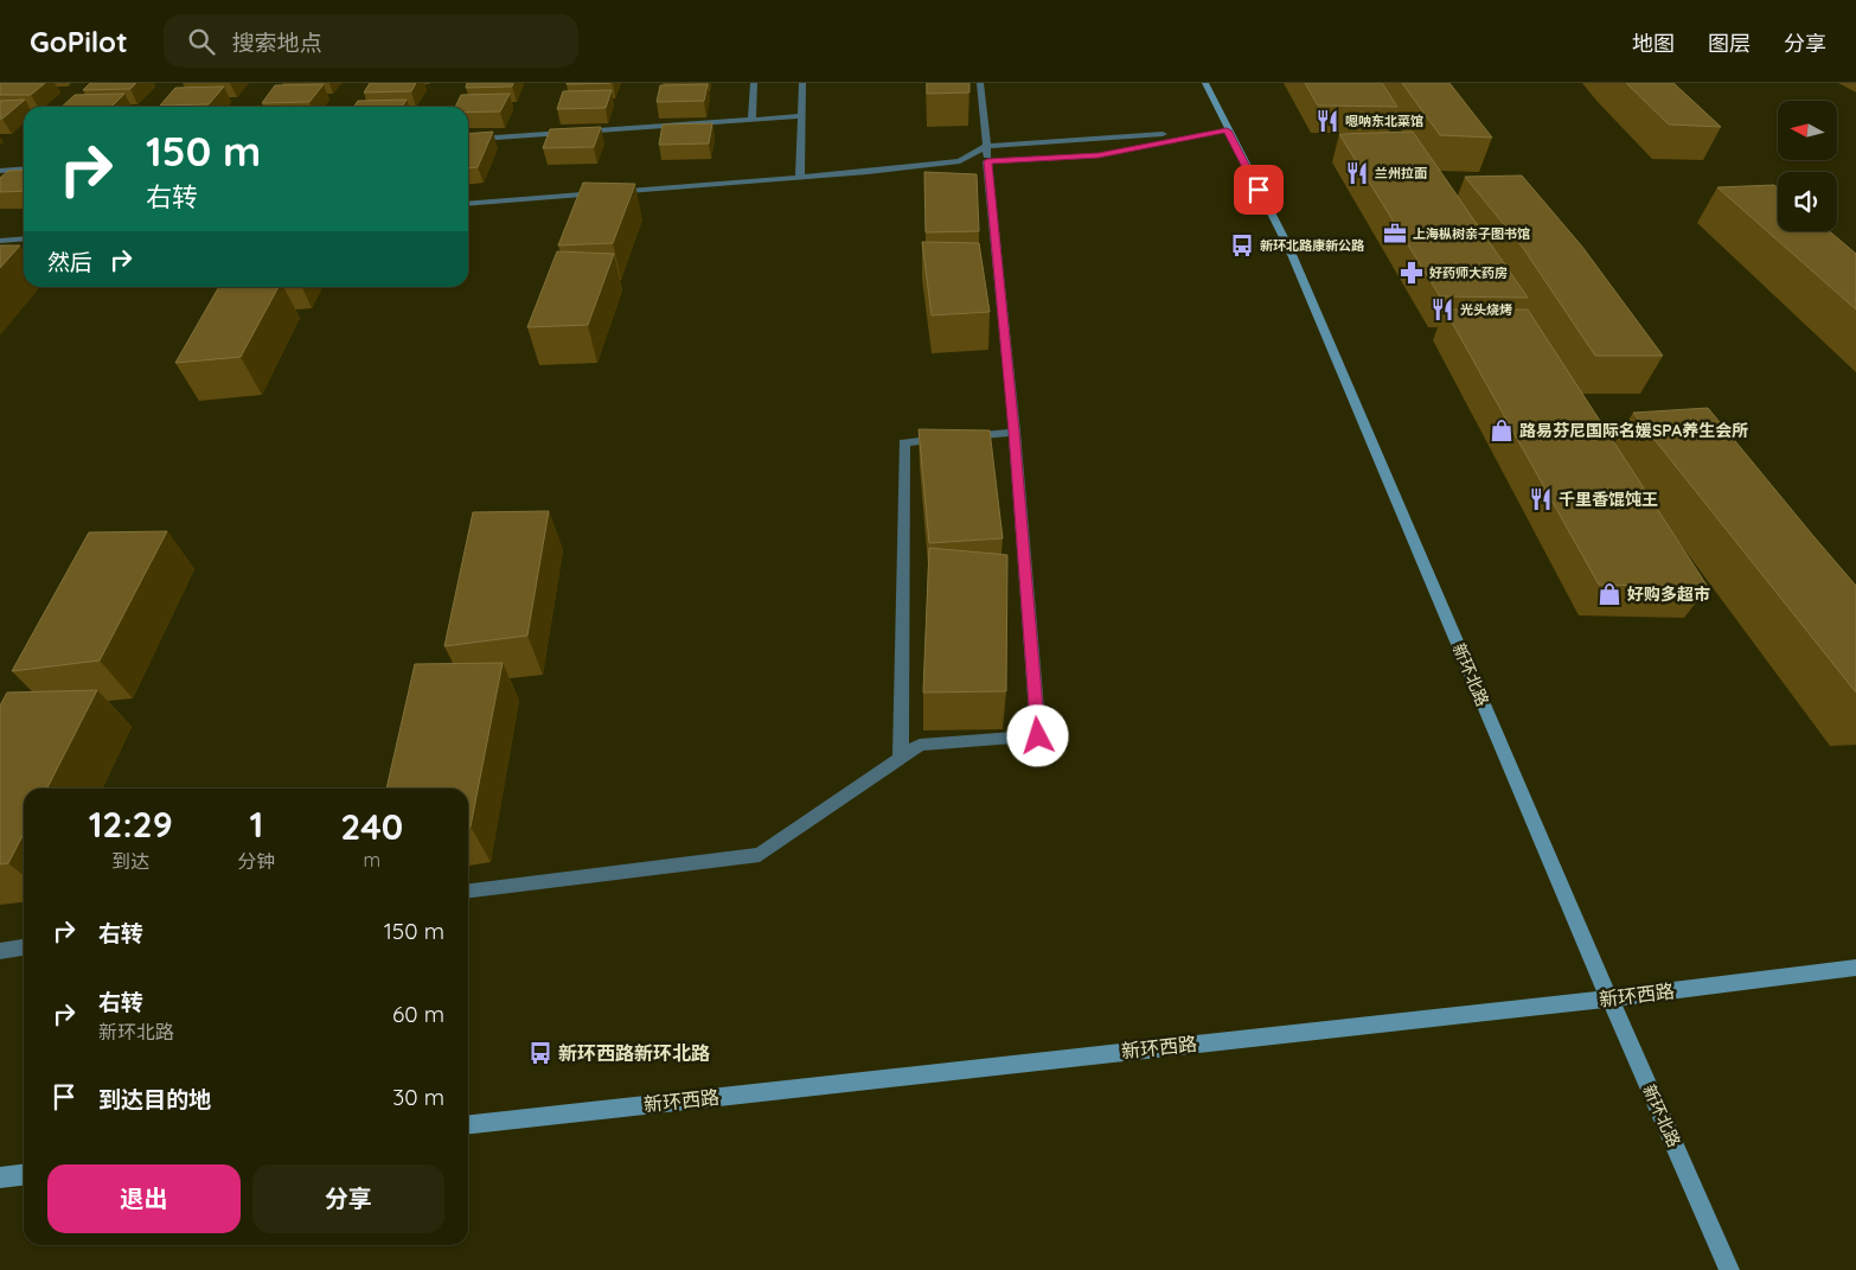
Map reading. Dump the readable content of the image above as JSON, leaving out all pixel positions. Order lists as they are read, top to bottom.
{
  "streets": {
    "street": ["新环北路", "新环西路"]
  },
  "crossings": [
    ["新环北路", "新环西路"]
  ],
  "places": {
    "restaurant": [
      "嗯呐东北菜馆",
      "兰州拉面",
      "光头烧烤",
      "千里香馄饨王"
    ],
    "office": ["上海枞树亲子图书馆"],
    "bus stop": ["新环北路康新公路", "新环西路新环北路"],
    "pharmacy": ["好药师大药房"],
    "shop": ["路易芬尼国际名媛SPA养生会所", "好购多超市"]
  },
  "north": "left",
  "page": {
    "header": "GoPilot",
    "search": "搜索地点",
    "nav": ["地图", "图层", "分享"],
    "turn": ["150 m", "右转"],
    "then": "然后",
    "eta": [
      "12:29",
      "到达",
      "1",
      "分钟",
      "240",
      "m"
    ],
    "list": [
      {
        "name": "右转",
        "value": "150 m"
      },
      {
        "name": "右转",
        "note": "新环北路",
        "value": "60 m"
      },
      {
        "name": "到达目的地",
        "value": "30 m"
      }
    ],
    "buttons": ["退出", "分享"]
  }
}
